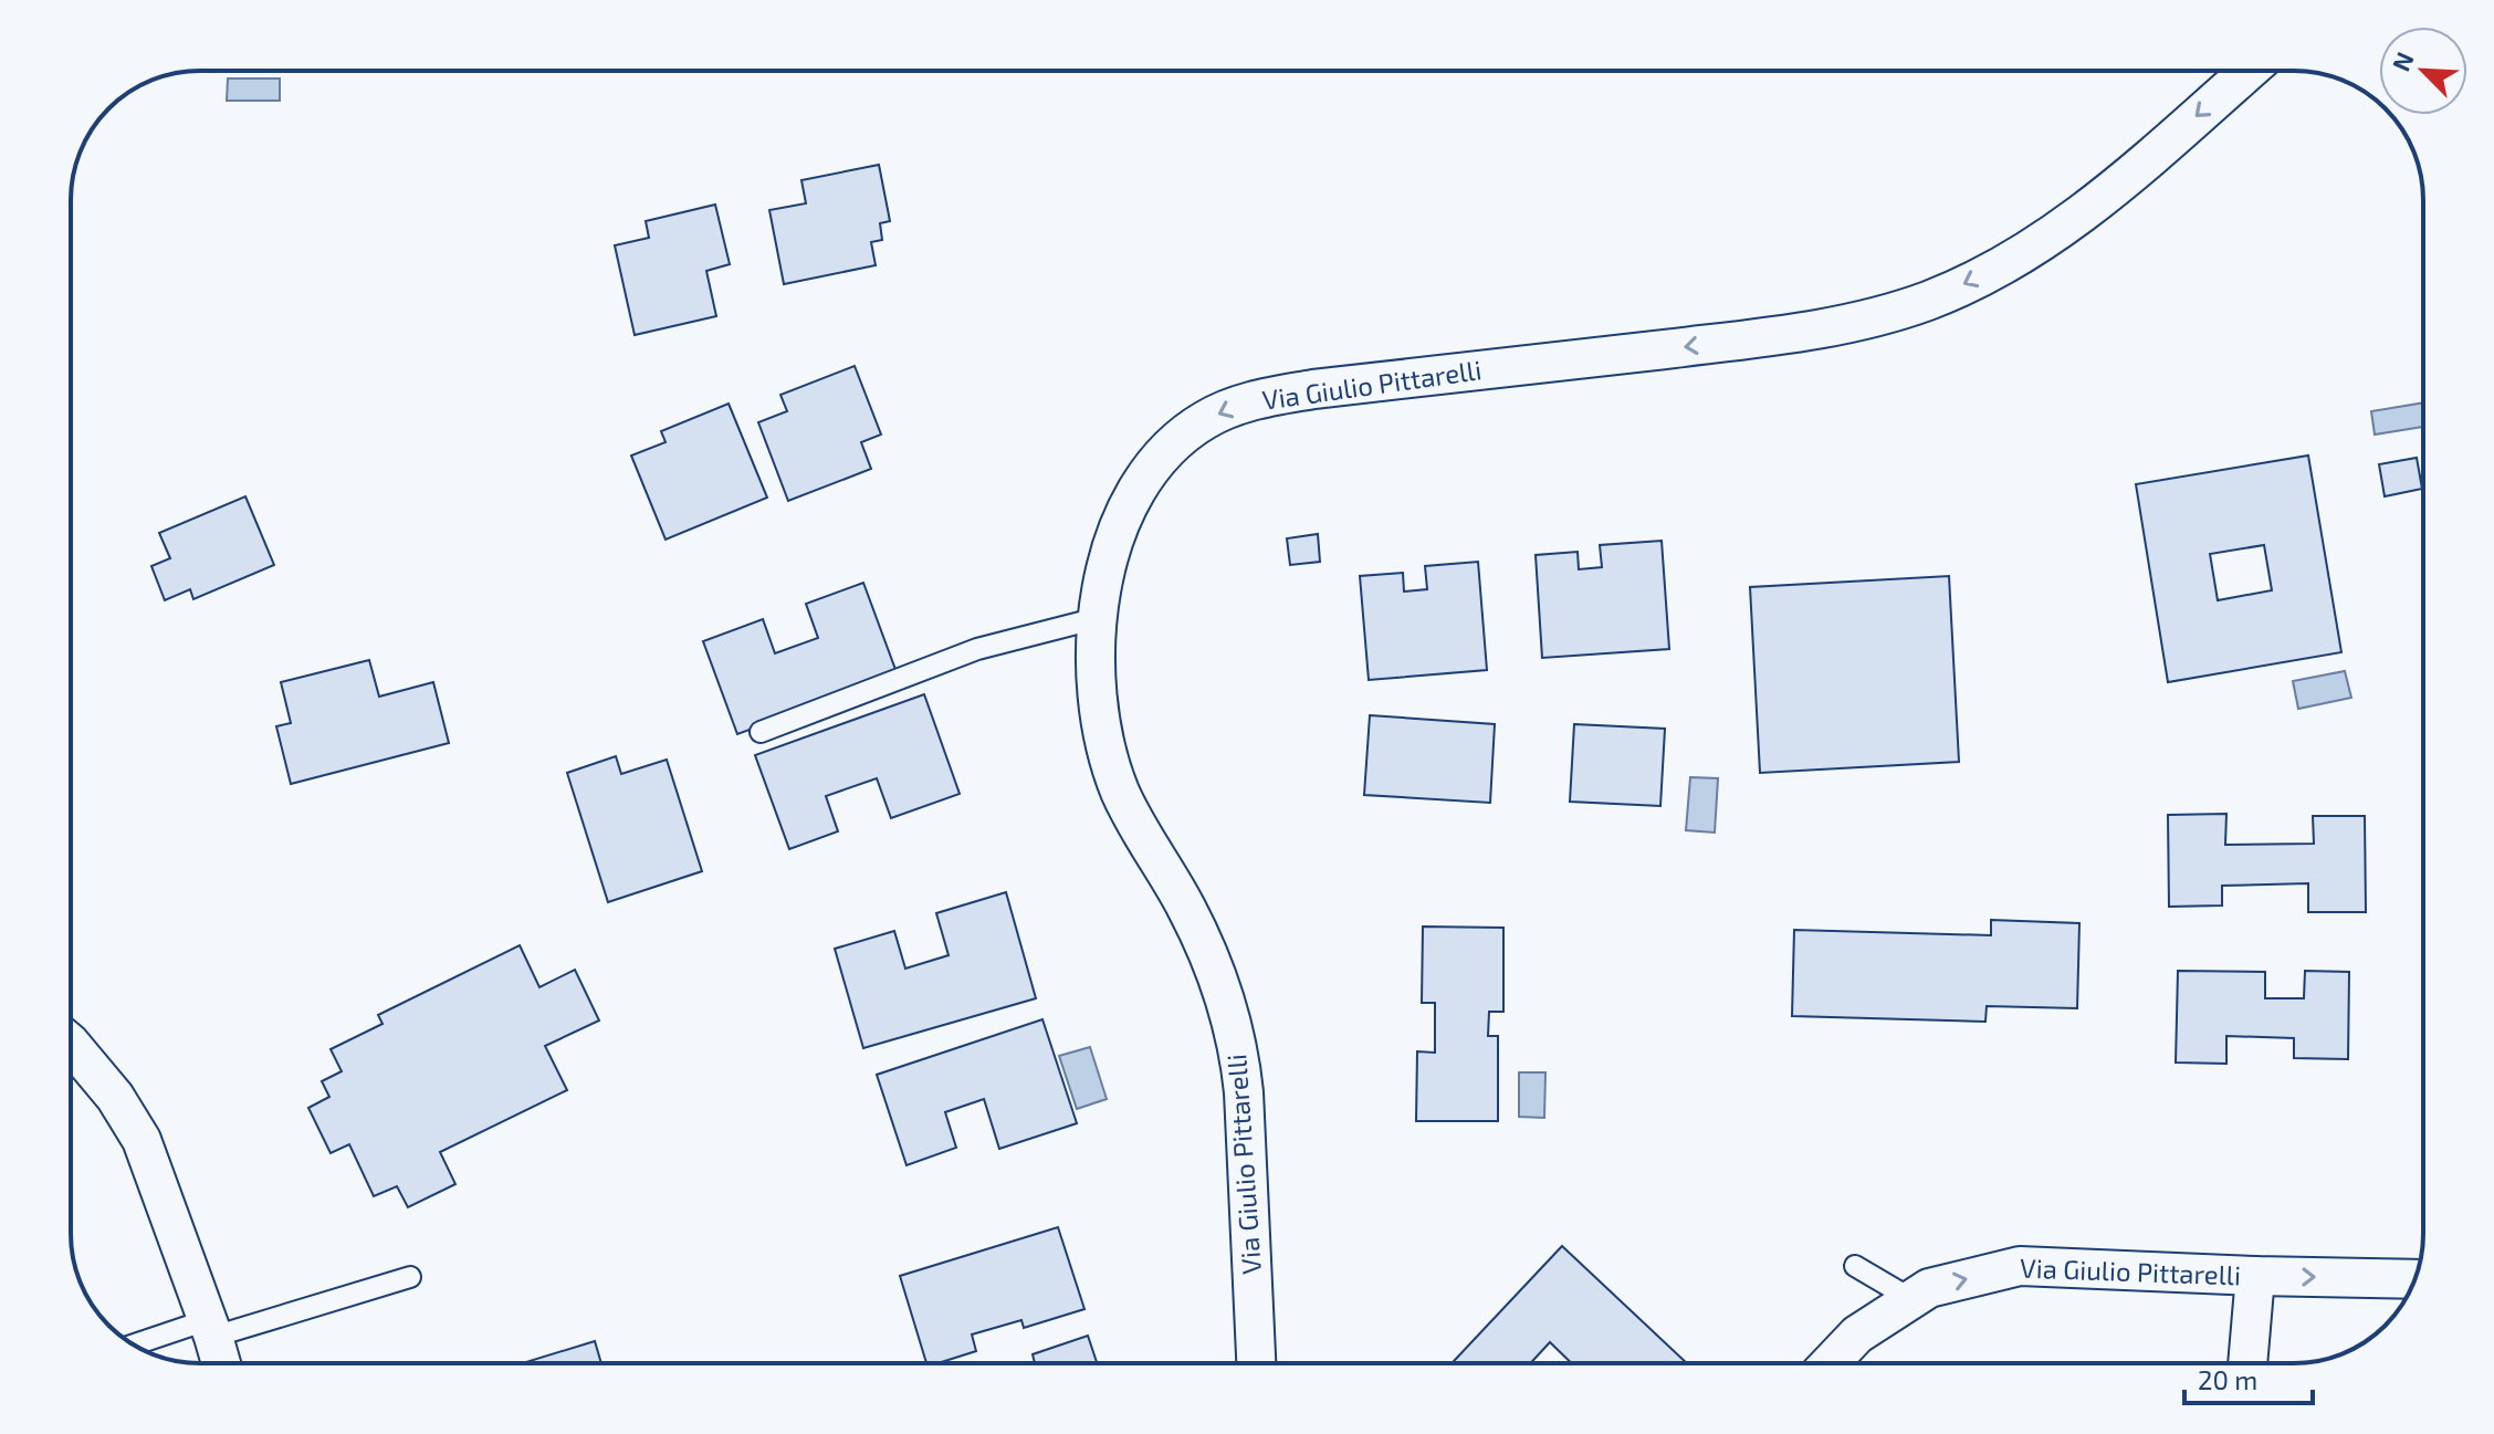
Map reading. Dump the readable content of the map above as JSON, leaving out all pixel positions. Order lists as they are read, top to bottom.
{
  "streets": {
    "street": ["Via Giulio Pittarelli"]
  },
  "scale_bar": "20 m",
  "north": "top left"
}
